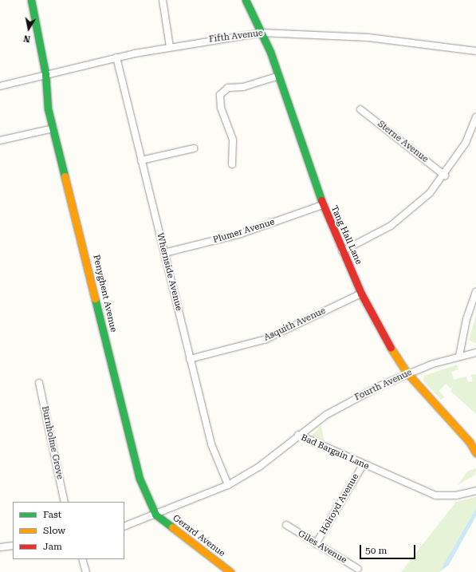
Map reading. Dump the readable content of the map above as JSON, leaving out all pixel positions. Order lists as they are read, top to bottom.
{
  "streets": {
    "street": [
      "Fifth Avenue",
      "Sterne Avenue",
      "Plumer Avenue",
      "Tang Hall Lane",
      "Whernside Avenue",
      "Penyghent Avenue",
      "Asquith Avenue",
      "Fourth Avenue",
      "Burnholme Grove",
      "Bad Bargain Lane",
      "Holroyd Avenue",
      "Gerard Avenue",
      "Giles Avenue"
    ]
  },
  "crossings": [
    ["Fifth Avenue", "Tang Hall Lane"],
    ["Fifth Avenue", "Whernside Avenue"],
    ["Fifth Avenue", "Penyghent Avenue"],
    ["Plumer Avenue", "Tang Hall Lane"],
    ["Plumer Avenue", "Whernside Avenue"],
    ["Tang Hall Lane", "Asquith Avenue"],
    ["Tang Hall Lane", "Fourth Avenue"],
    ["Whernside Avenue", "Asquith Avenue"],
    ["Whernside Avenue", "Bad Bargain Lane"],
    ["Penyghent Avenue", "Bad Bargain Lane"],
    ["Penyghent Avenue", "Gerard Avenue"],
    ["Fourth Avenue", "Bad Bargain Lane"],
    ["Bad Bargain Lane", "Holroyd Avenue"],
    ["Bad Bargain Lane", "Gerard Avenue"],
    ["Holroyd Avenue", "Giles Avenue"]
  ],
  "legend": ["Fast", "Slow", "Jam"],
  "scale_bar": "50 m",
  "north": "bottom"
}
